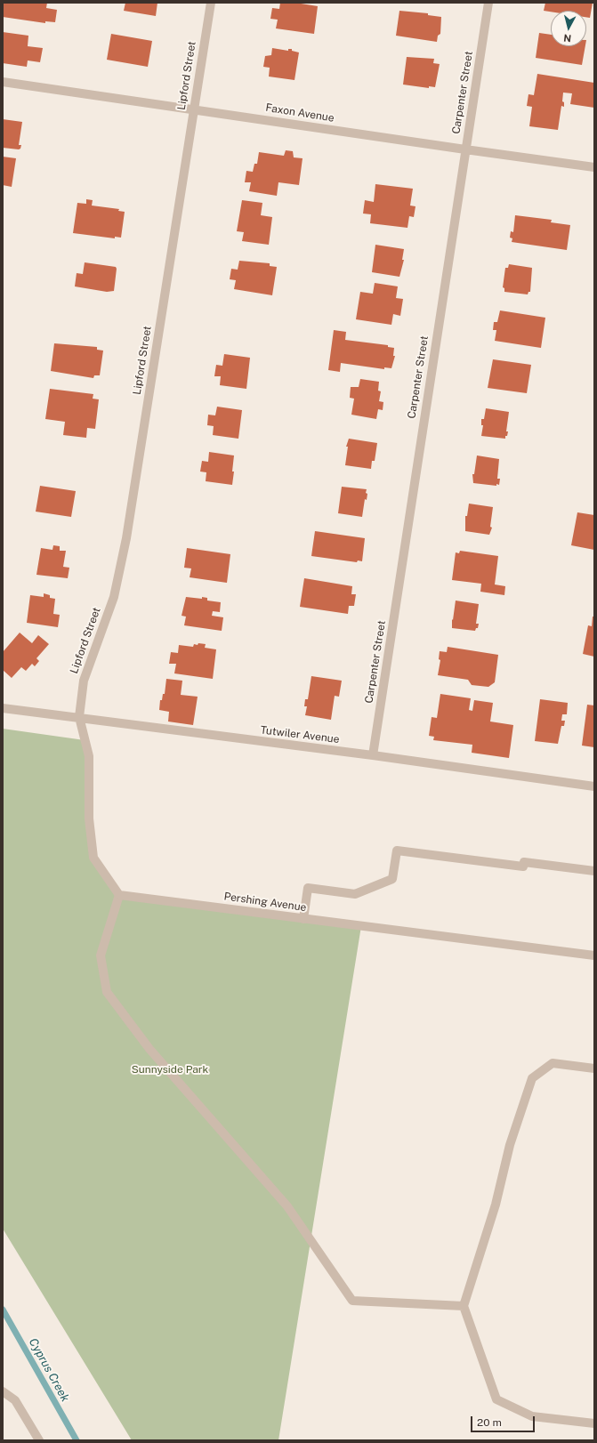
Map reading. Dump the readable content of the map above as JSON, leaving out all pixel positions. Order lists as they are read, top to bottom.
{
  "streets": {
    "street": [
      "Lipford Street",
      "Carpenter Street",
      "Faxon Avenue",
      "Tutwiler Avenue",
      "Pershing Avenue"
    ]
  },
  "crossings": [
    ["Lipford Street", "Faxon Avenue"],
    ["Lipford Street", "Tutwiler Avenue"],
    ["Carpenter Street", "Faxon Avenue"],
    ["Carpenter Street", "Tutwiler Avenue"]
  ],
  "water": ["Cyprus Creek"],
  "parks": ["Sunnyside Park"],
  "scale_bar": "20 m",
  "north": "bottom"
}
